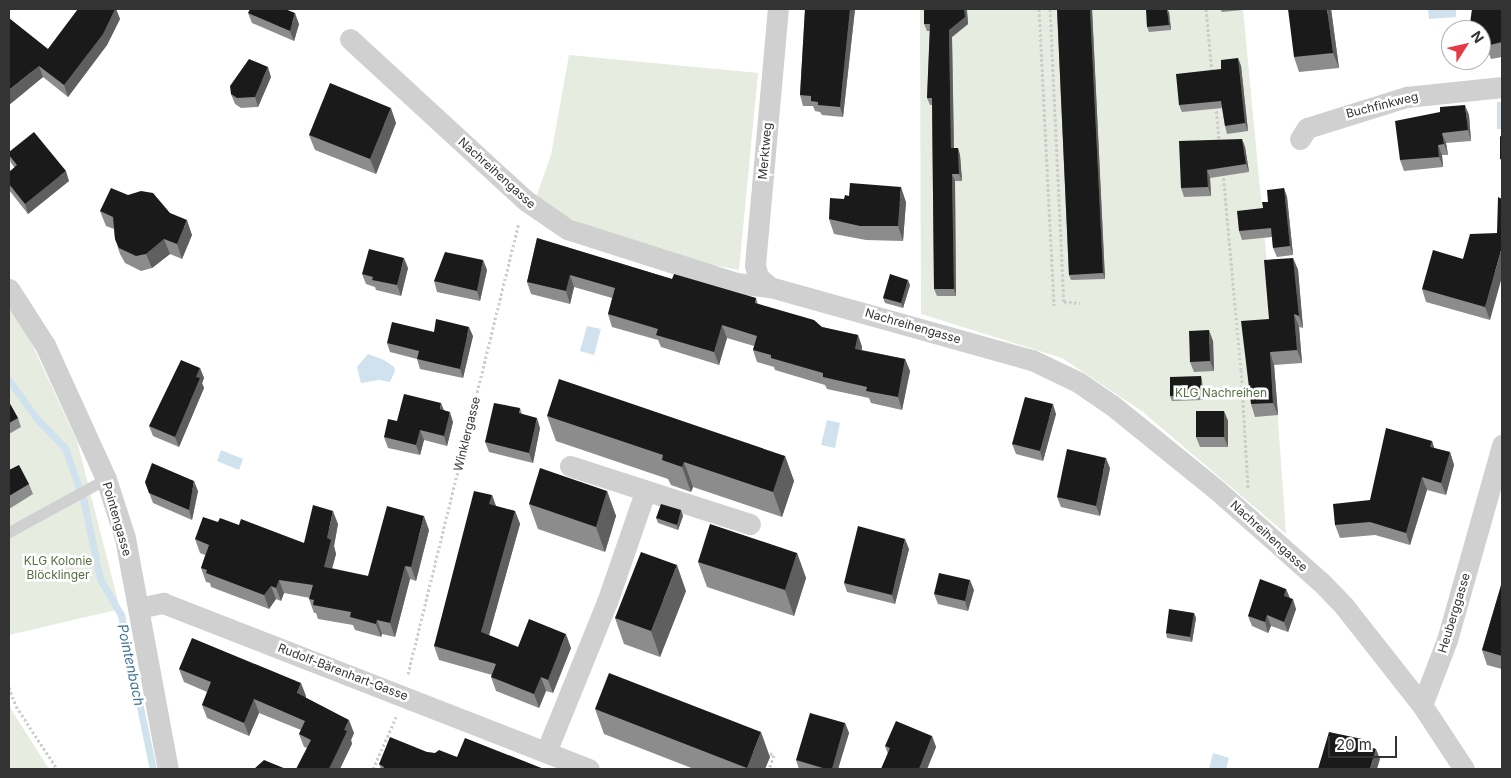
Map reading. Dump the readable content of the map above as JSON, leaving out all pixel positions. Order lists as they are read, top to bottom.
{
  "streets": {
    "street": [
      "Buchfinkweg",
      "Merktweg",
      "Nachreihengasse",
      "Pointengasse",
      "Heuberggasse",
      "Rudolf-Bärenhart-Gasse"
    ],
    "path": ["Winklergasse"]
  },
  "crossings": [
    ["Merktweg", "Nachreihengasse"],
    ["Nachreihengasse", "Winklergasse"],
    ["Nachreihengasse", "Heuberggasse"],
    ["Pointengasse", "Rudolf-Bärenhart-Gasse"]
  ],
  "water": ["Pointenbach"],
  "parks": ["KLG Nachreihen", "KLG Kolonie Blöcklinger"],
  "scale_bar": "20 m",
  "north": "top right"
}
